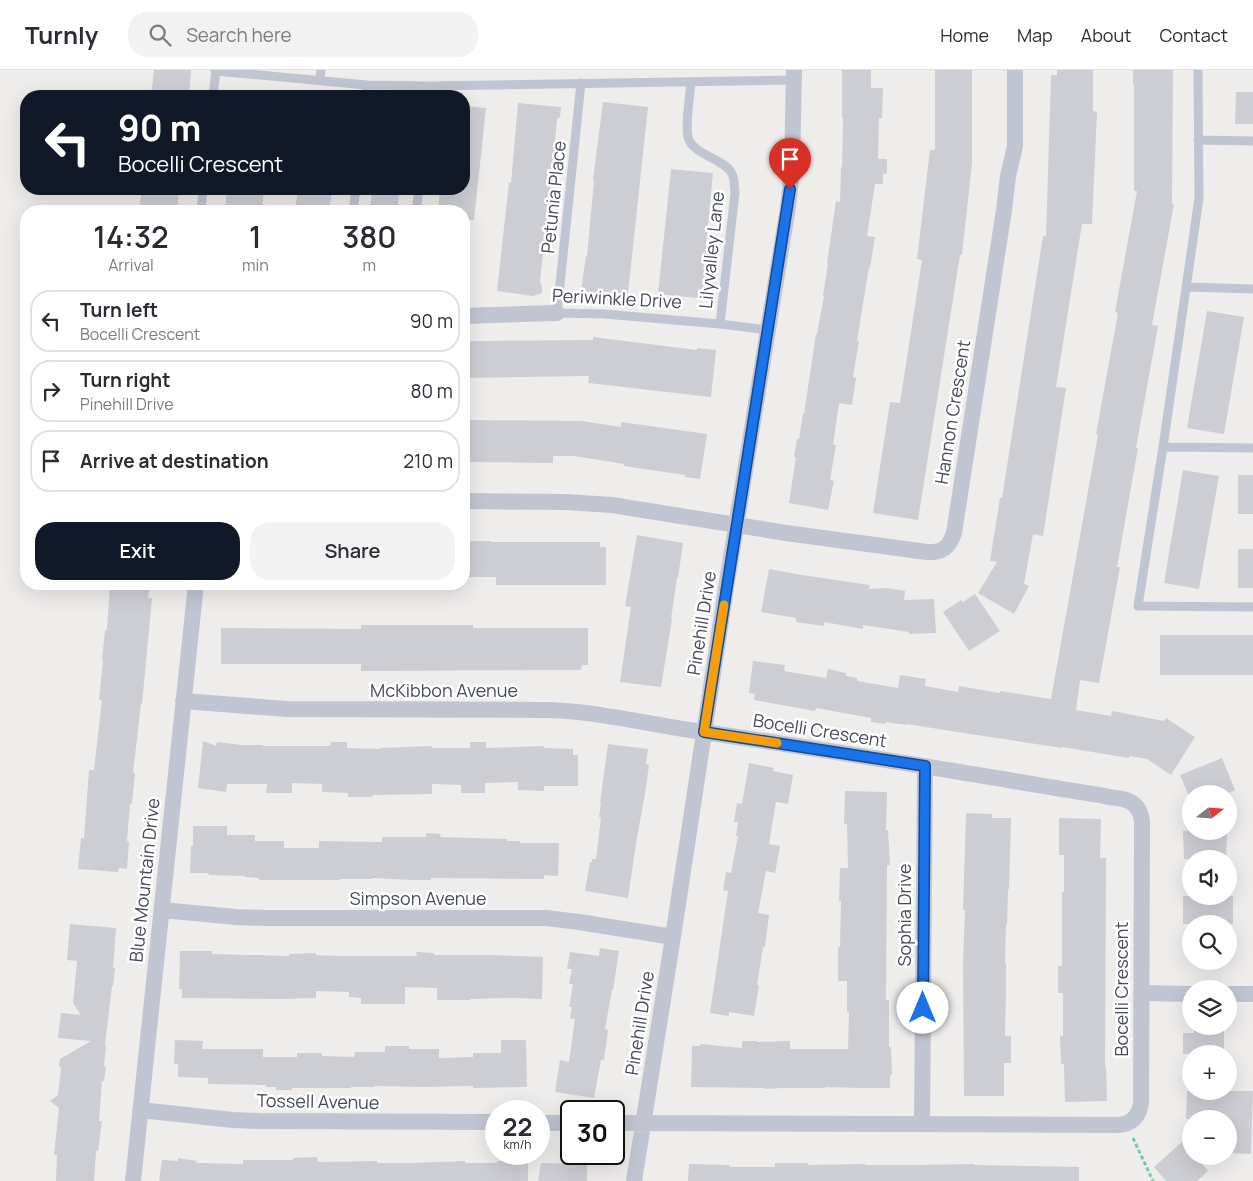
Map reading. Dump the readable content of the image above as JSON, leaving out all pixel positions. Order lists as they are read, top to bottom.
{
  "streets": {
    "street": [
      "Periwinkle Drive",
      "Hannon Crescent",
      "Pinehill Drive",
      "McKibbon Avenue",
      "Bocelli Crescent",
      "Blue Mountain Drive",
      "Simpson Avenue",
      "Sophia Drive",
      "Tossell Avenue"
    ],
    "lane": ["Petunia Place", "Lilyvalley Lane"]
  },
  "crossings": [
    ["Petunia Place", "Periwinkle Drive"],
    ["Lilyvalley Lane", "Periwinkle Drive"],
    ["Periwinkle Drive", "Pinehill Drive"],
    ["Hannon Crescent", "Pinehill Drive"],
    ["Pinehill Drive", "McKibbon Avenue"],
    ["Pinehill Drive", "Bocelli Crescent"],
    ["Pinehill Drive", "Simpson Avenue"],
    ["McKibbon Avenue", "Bocelli Crescent"],
    ["McKibbon Avenue", "Blue Mountain Drive"],
    ["Bocelli Crescent", "Sophia Drive"],
    ["Blue Mountain Drive", "Simpson Avenue"],
    ["Blue Mountain Drive", "Tossell Avenue"]
  ],
  "north": "right",
  "page": {
    "header": "Turnly",
    "search": "Search here",
    "nav": [
      "Home",
      "Map",
      "About",
      "Contact"
    ],
    "turn": ["90 m", "Bocelli Crescent"],
    "eta": [
      "14:32",
      "Arrival",
      "1",
      "min",
      "380",
      "m"
    ],
    "list": [
      {
        "name": "Turn left",
        "note": "Bocelli Crescent",
        "value": "90 m"
      },
      {
        "name": "Turn right",
        "note": "Pinehill Drive",
        "value": "80 m"
      },
      {
        "name": "Arrive at destination",
        "value": "210 m"
      }
    ],
    "buttons": ["Exit", "Share"],
    "map_buttons": ["+", "−"],
    "speed": "22 km/h",
    "limit": "30"
  }
}
